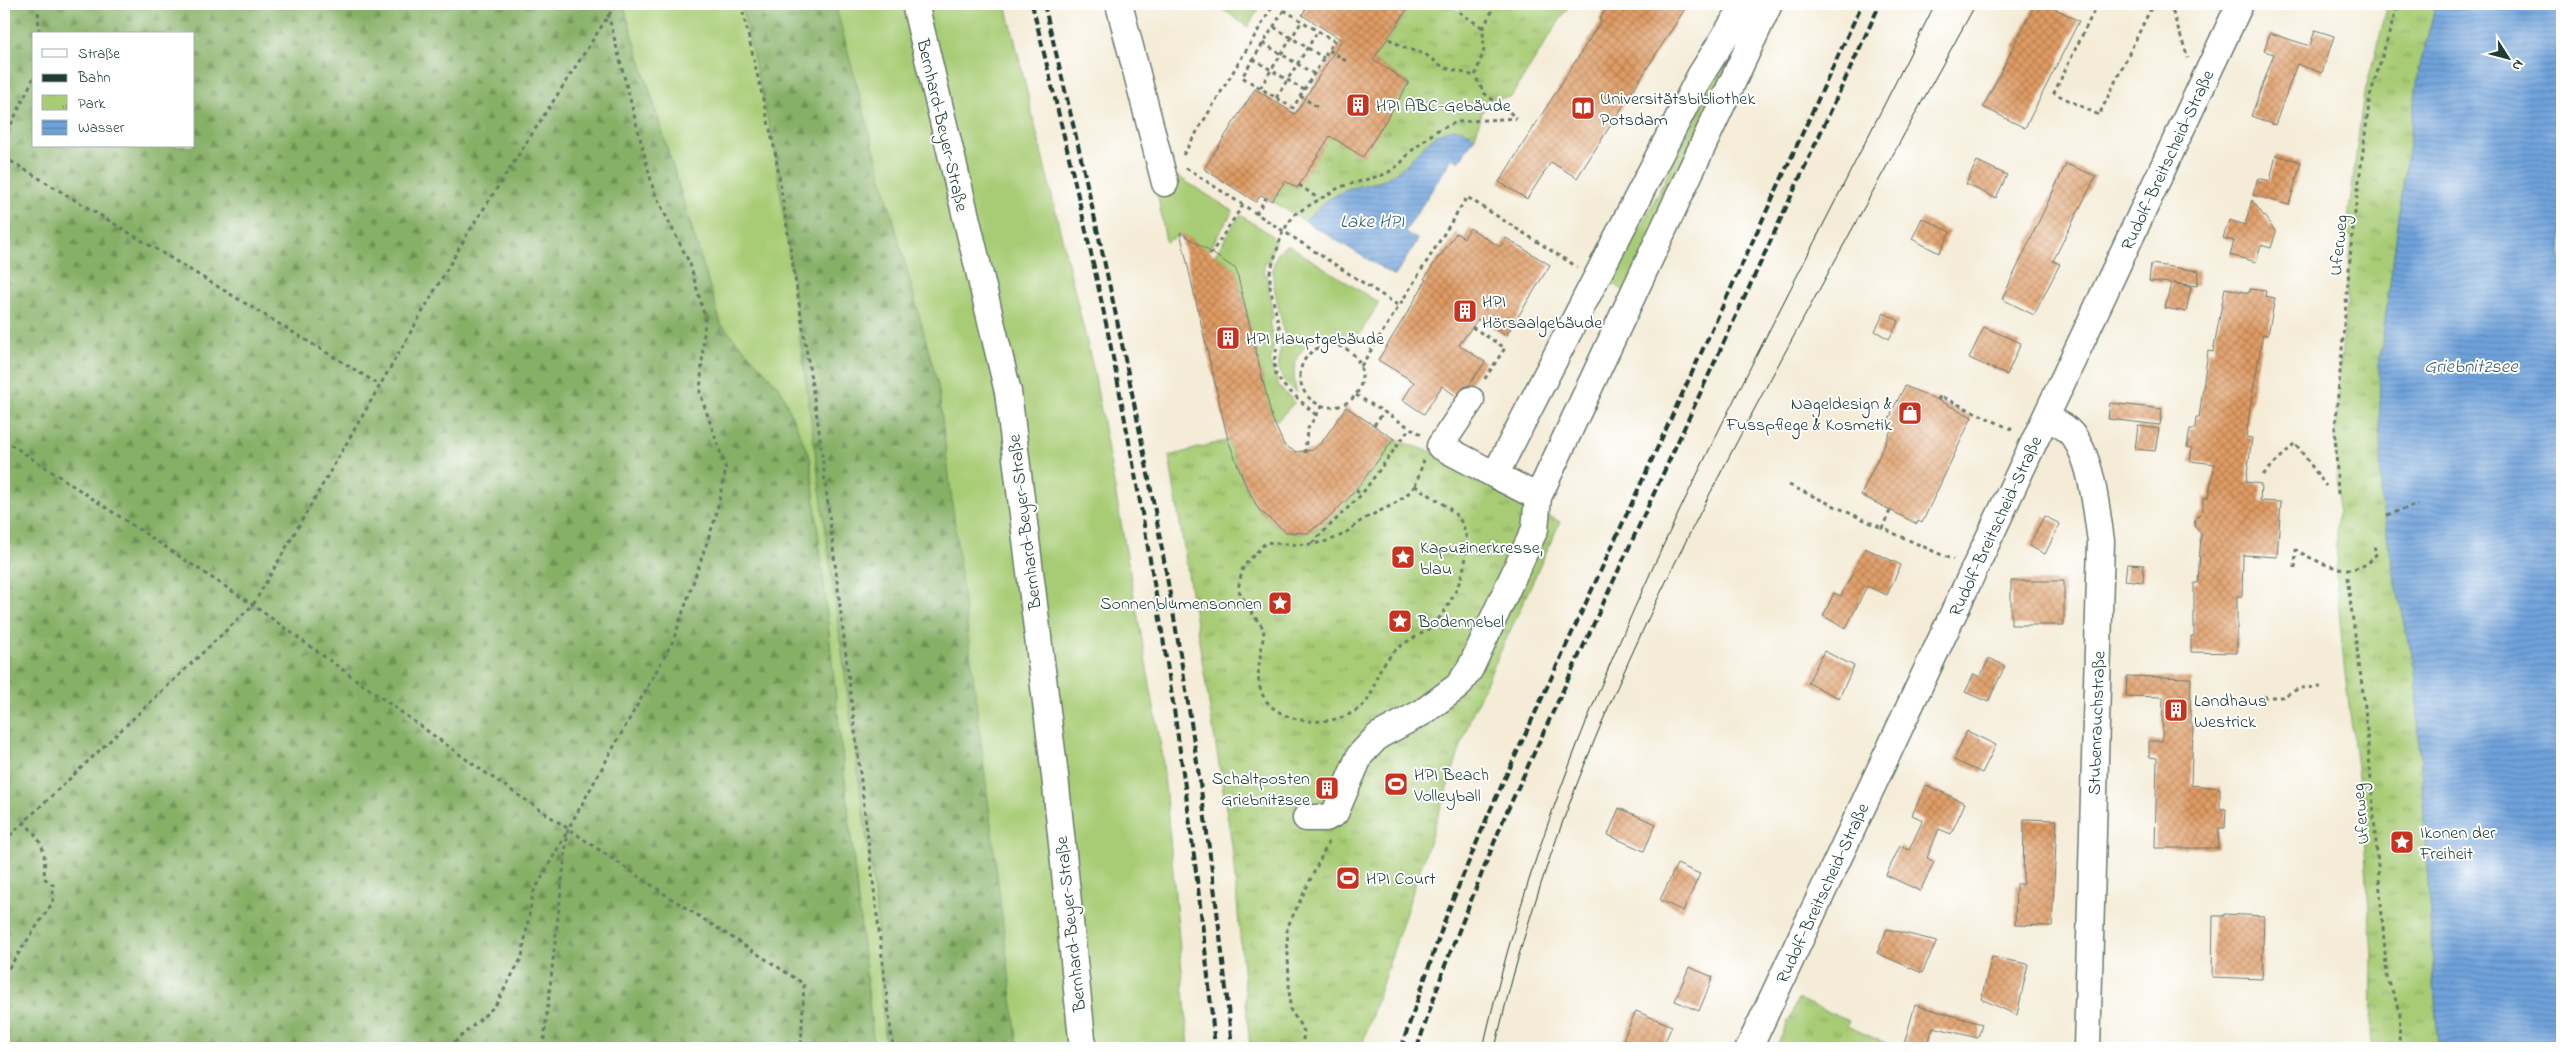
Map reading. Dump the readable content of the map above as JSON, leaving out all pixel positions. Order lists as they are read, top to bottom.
{
  "streets": {
    "street": ["Bernhard-Beyer-Straße", "Rudolf-Breitscheid-Straße", "Stubenrauchstraße"],
    "path": ["Uferweg"]
  },
  "crossings": [
    ["Rudolf-Breitscheid-Straße", "Stubenrauchstraße"]
  ],
  "water": ["Lake HPI", "Griebnitzsee"],
  "places": {
    "building": [
      "HPI ABC-Gebäude",
      "HPI Hörsaalgebäude",
      "HPI Hauptgebäude",
      "Landhaus Westrick",
      "Schaltposten Griebnitzsee"
    ],
    "library": ["Universitätsbibliothek Potsdam"],
    "shop": ["Nageldesign & Fusspflege & Kosmetik"],
    "place": [
      "Kapuzinerkresse, blau",
      "Sonnenblumensonnen",
      "Bodennebel",
      "Ikonen der Freiheit"
    ],
    "sports": ["HPI Beach Volleyball", "HPI Court"]
  },
  "legend": [
    "Straße",
    "Bahn",
    "Park",
    "Wasser"
  ],
  "north": "bottom right"
}
